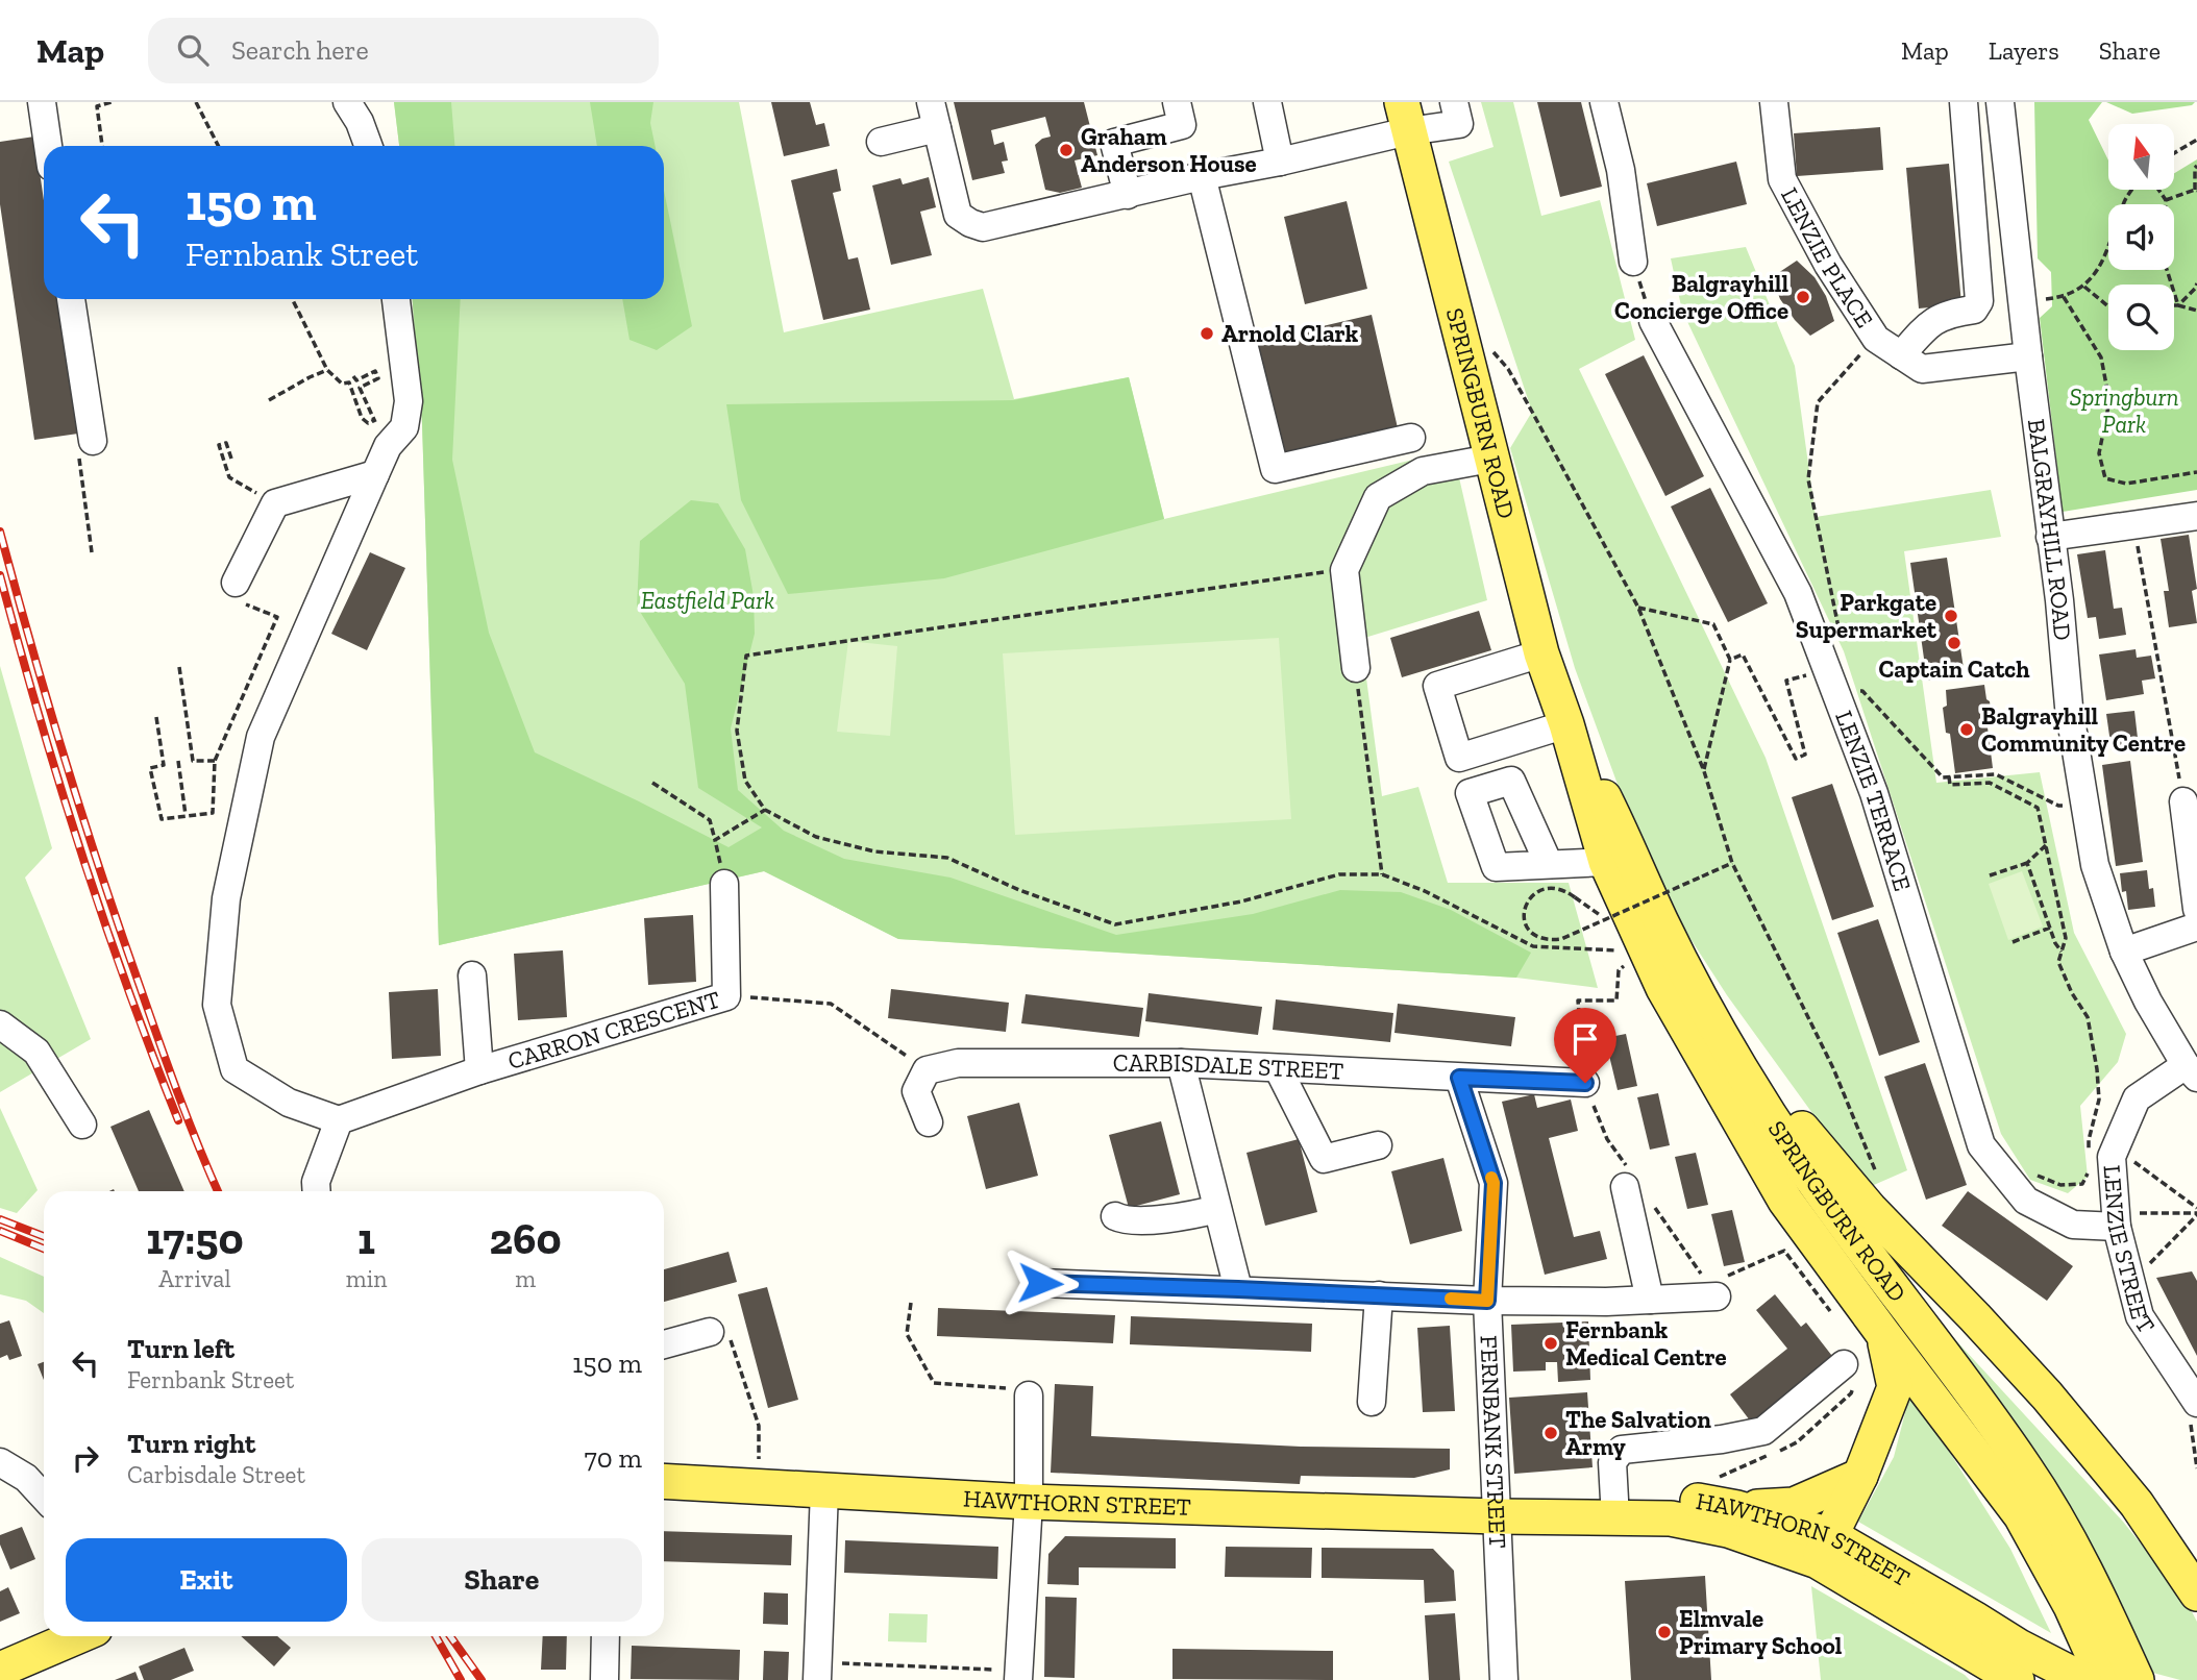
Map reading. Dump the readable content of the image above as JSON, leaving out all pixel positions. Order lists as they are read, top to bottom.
{
  "streets": {
    "main road": ["SPRINGBURN ROAD", "HAWTHORN STREET"],
    "street": [
      "LENZIE PLACE",
      "BALGRAYHILL ROAD",
      "LENZIE TERRACE",
      "CARRON CRESCENT",
      "CARBISDALE STREET",
      "LENZIE STREET",
      "FERNBANK STREET"
    ]
  },
  "crossings": [
    ["LENZIE PLACE", "BALGRAYHILL ROAD"],
    ["BALGRAYHILL ROAD", "LENZIE STREET"],
    ["LENZIE TERRACE", "LENZIE STREET"],
    ["CARBISDALE STREET", "FERNBANK STREET"],
    ["FERNBANK STREET", "HAWTHORN STREET"]
  ],
  "parks": ["Springburn Park", "Eastfield Park"],
  "places": [
    "Graham Anderson House",
    "Balgrayhill Concierge Office",
    "Arnold Clark",
    "Parkgate Supermarket",
    "Captain Catch",
    "Balgrayhill Community Centre",
    "Fernbank Medical Centre",
    "The Salvation Army",
    "Elmvale Primary School"
  ],
  "north": "top",
  "page": {
    "header": "Map",
    "search": "Search here",
    "nav": ["Map", "Layers", "Share"],
    "turn": ["150 m", "Fernbank Street"],
    "eta": [
      "17:50",
      "Arrival",
      "1",
      "min",
      "260",
      "m"
    ],
    "list": [
      {
        "name": "Turn left",
        "note": "Fernbank Street",
        "value": "150 m"
      },
      {
        "name": "Turn right",
        "note": "Carbisdale Street",
        "value": "70 m"
      }
    ],
    "buttons": ["Exit", "Share"]
  }
}
